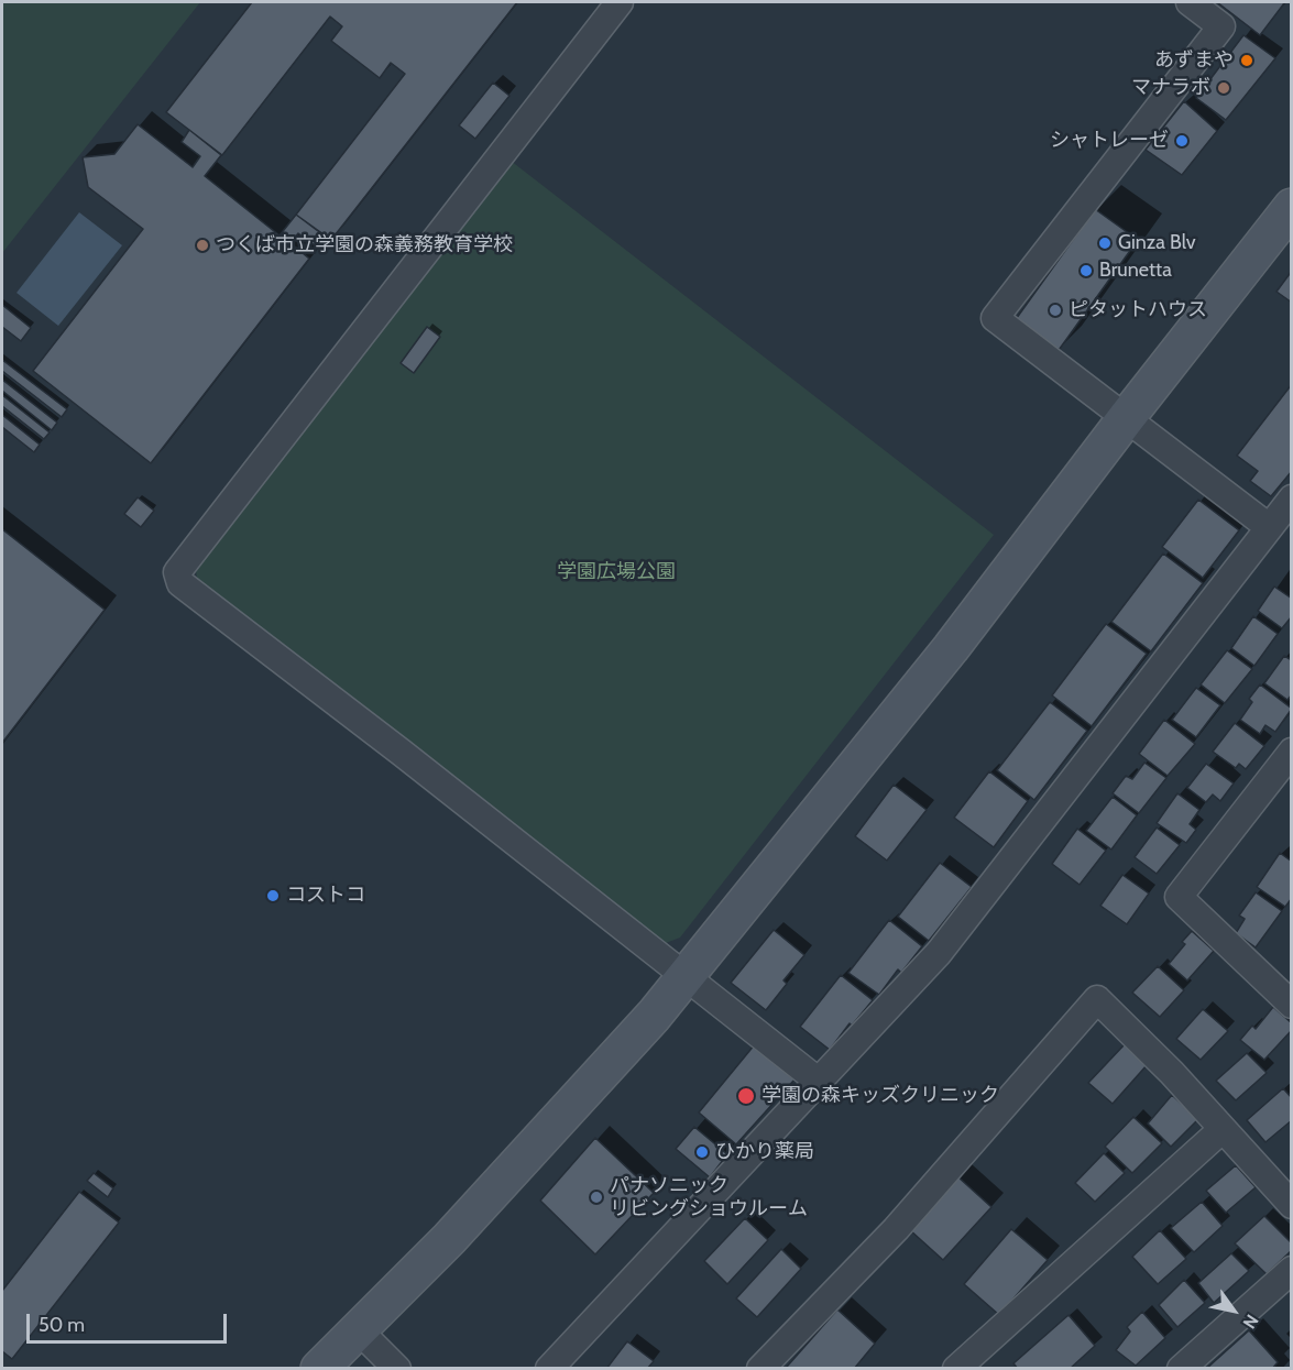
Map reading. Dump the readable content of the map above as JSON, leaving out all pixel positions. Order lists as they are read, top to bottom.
{
  "parks": ["学園広場公園"],
  "places": [
    "あずまや",
    "マナラボ",
    "シャトレーゼ",
    "Ginza Blv",
    "つくば市立学園の森義務教育学校",
    "Brunetta",
    "ピタットハウス",
    "コストコ",
    "学園の森キッズクリニック",
    "ひかり薬局",
    "パナソニック リビングショウルーム"
  ],
  "scale_bar": "50 m",
  "north": "bottom right"
}
